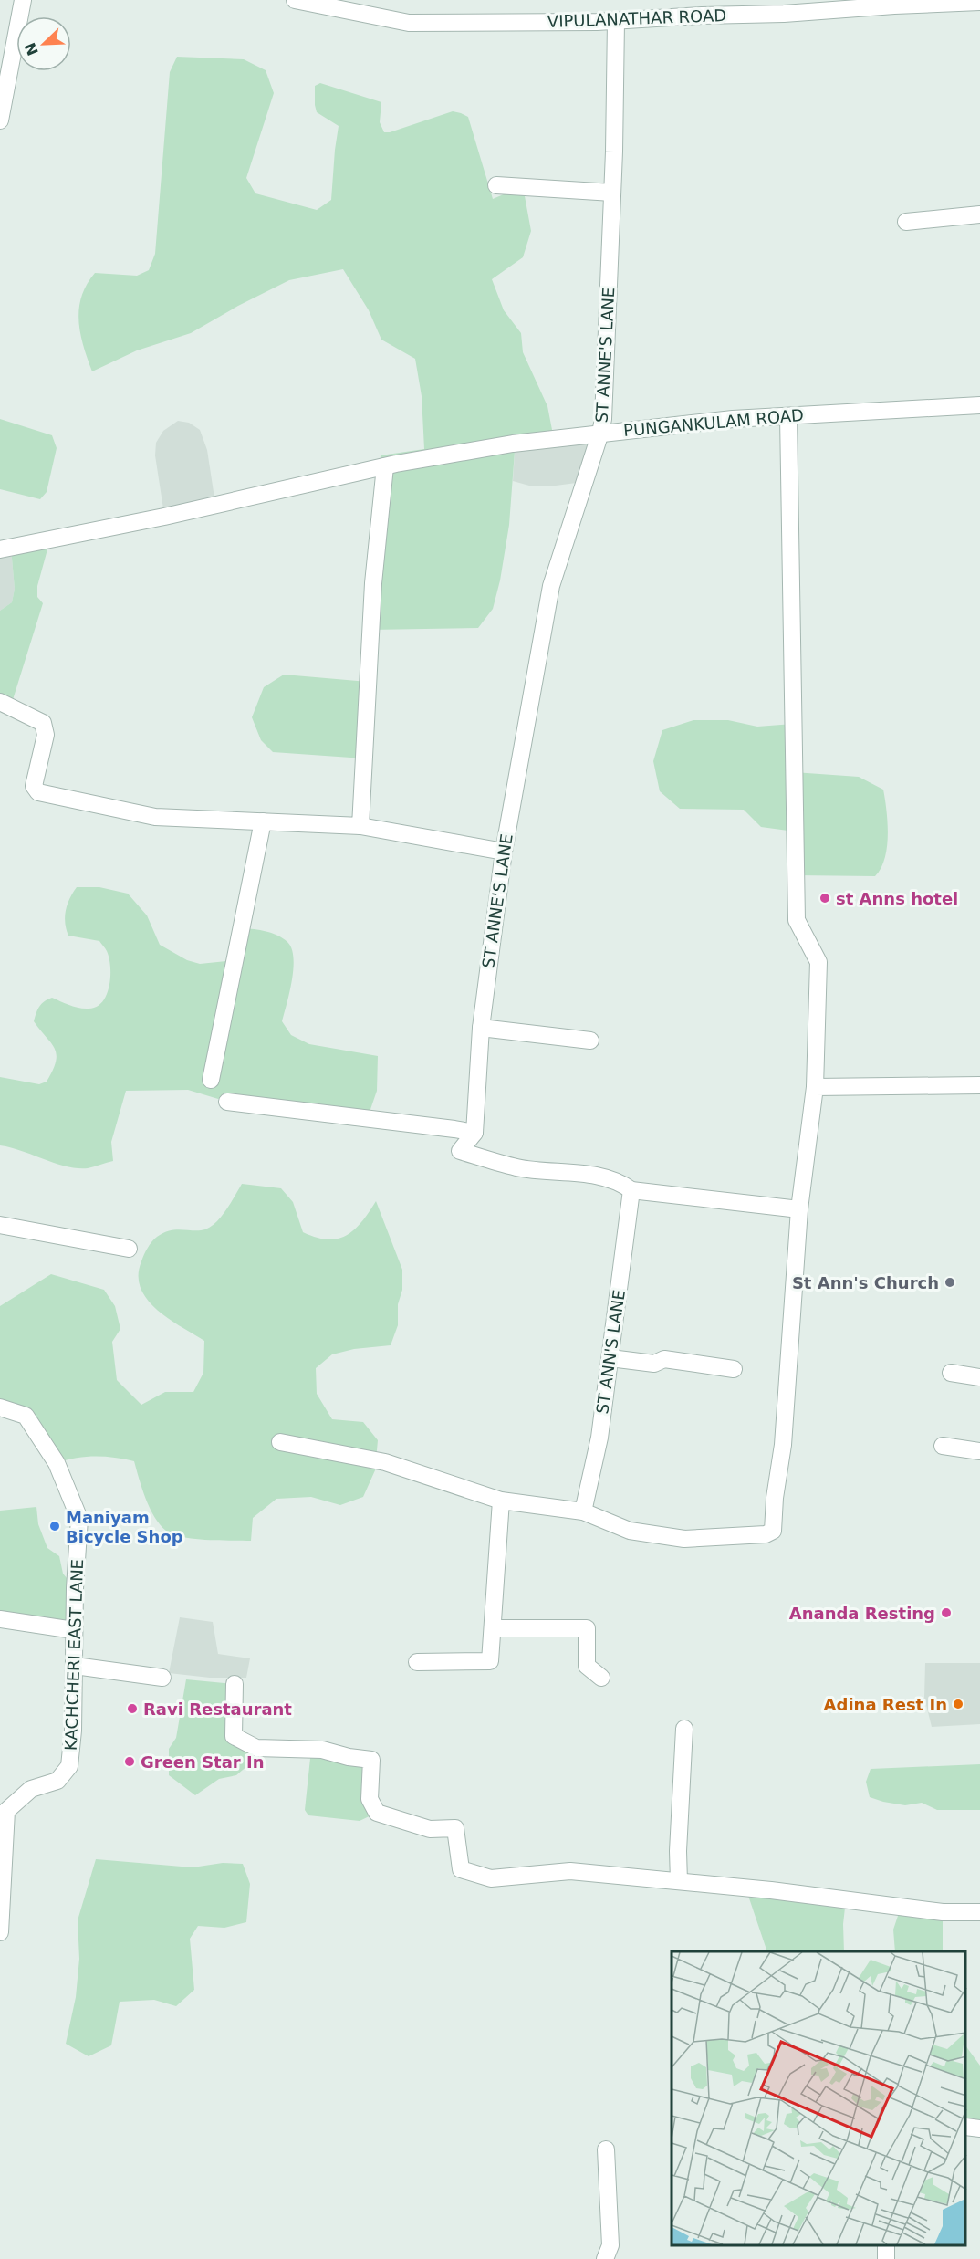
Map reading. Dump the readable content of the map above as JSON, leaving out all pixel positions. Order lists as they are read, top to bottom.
{
  "streets": {
    "street": [
      "VIPULANATHAR ROAD",
      "ST ANNE'S LANE",
      "PUNGANKULAM ROAD",
      "ST ANN'S LANE",
      "KACHCHERI EAST LANE"
    ]
  },
  "crossings": [
    ["VIPULANATHAR ROAD", "ST ANNE'S LANE"],
    ["ST ANNE'S LANE", "PUNGANKULAM ROAD"],
    ["ST ANNE'S LANE", "ST ANN'S LANE"]
  ],
  "places": [
    "st Anns hotel",
    "St Ann's Church",
    "Maniyam Bicycle Shop",
    "Ananda Resting",
    "Adina Rest In",
    "Ravi Restaurant",
    "Green Star In"
  ],
  "north": "bottom left"
}
